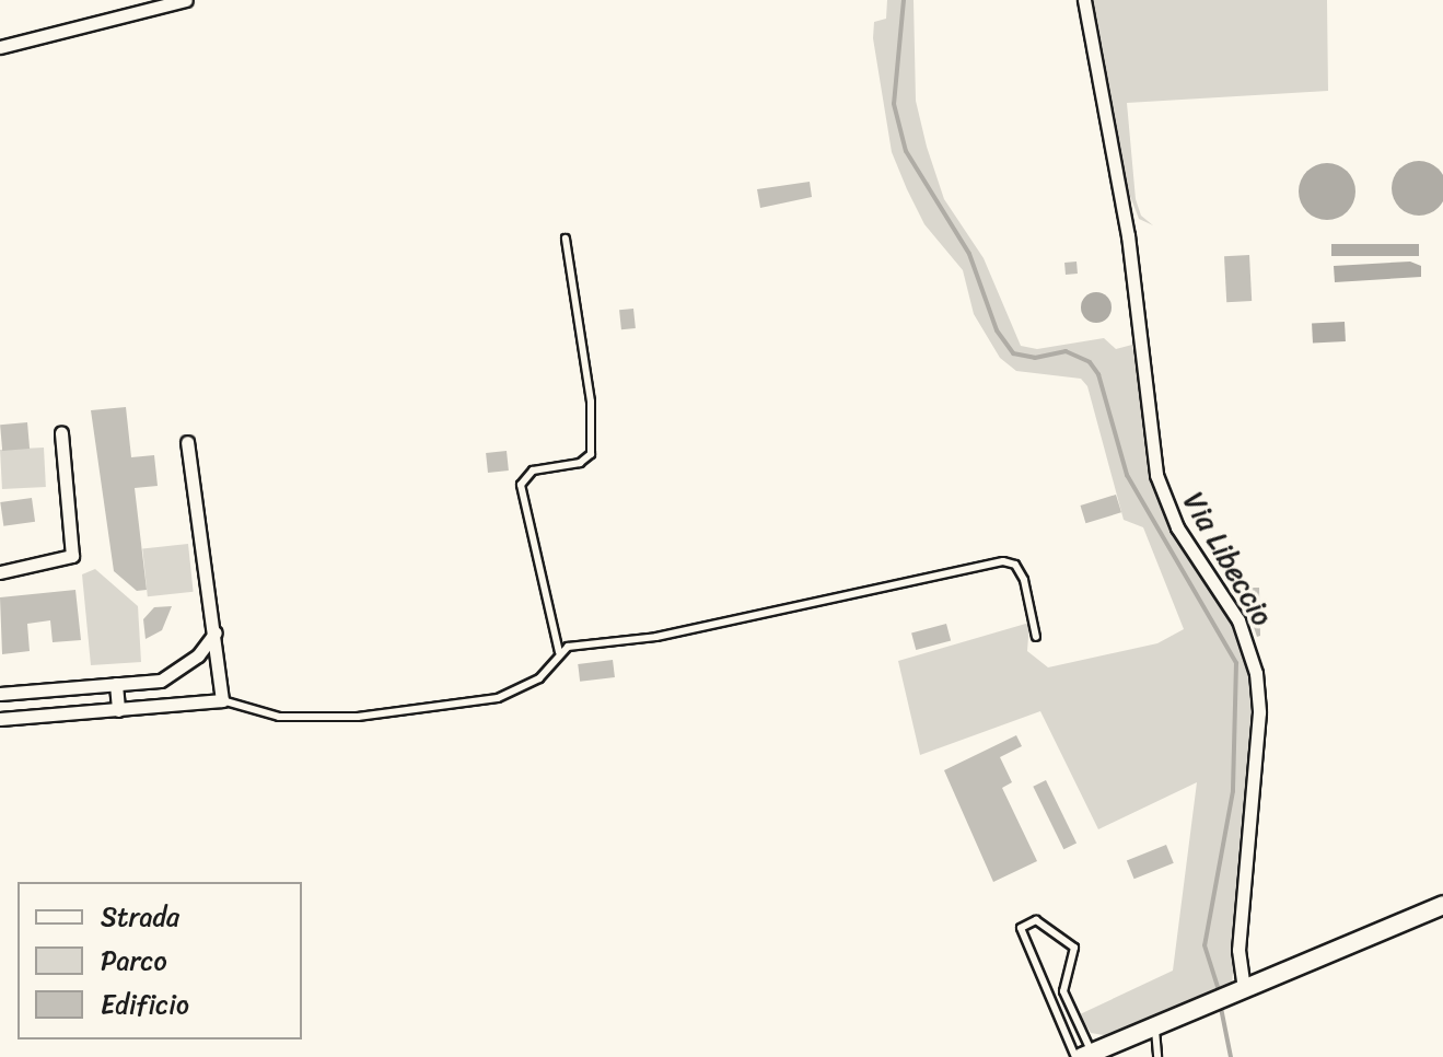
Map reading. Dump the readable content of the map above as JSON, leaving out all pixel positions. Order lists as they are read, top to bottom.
{
  "streets": {
    "street": ["Via Libeccio"]
  },
  "legend": ["Strada", "Parco", "Edificio"]
}
